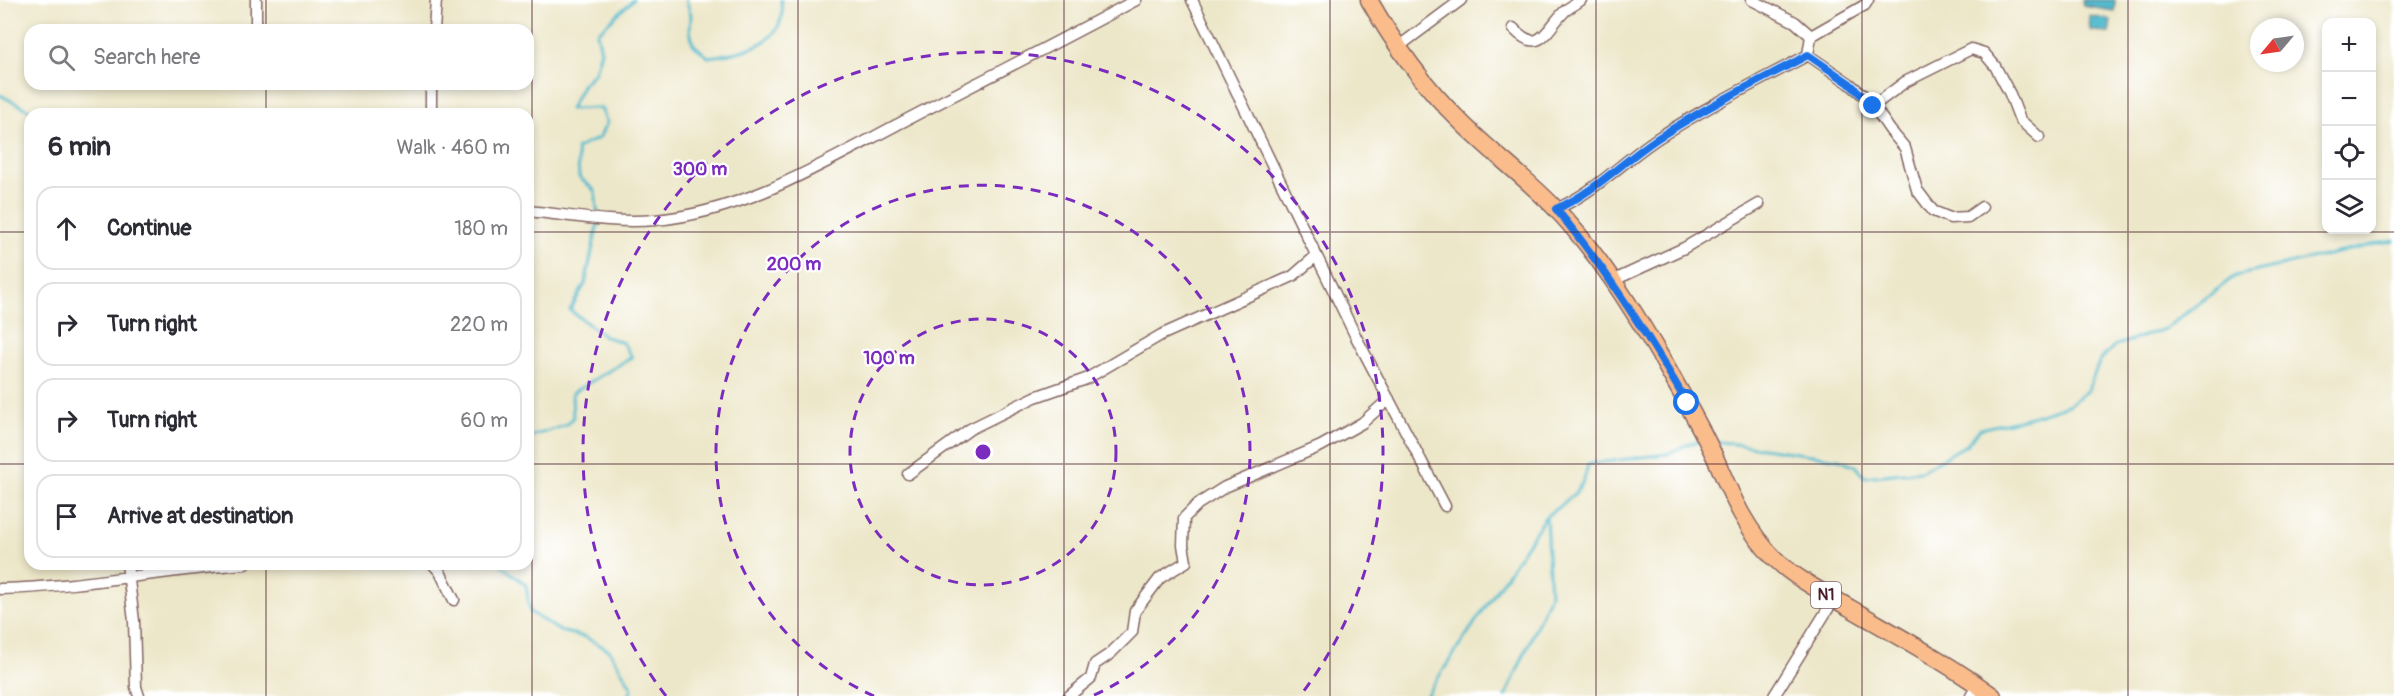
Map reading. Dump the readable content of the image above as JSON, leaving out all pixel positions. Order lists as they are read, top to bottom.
{
  "streets": {
    "main road": ["N1"]
  },
  "north": "bottom left",
  "page": {
    "map_buttons": ["+", "−"],
    "search": "Search here",
    "heading": ["6 min", "Walk · 460 m"],
    "list": [
      ["Continue", "180 m"],
      ["Turn right", "220 m"],
      ["Turn right", "60 m"],
      "Arrive at destination"
    ]
  },
  "rings": ["300 m", "200 m", "100 m"]
}
